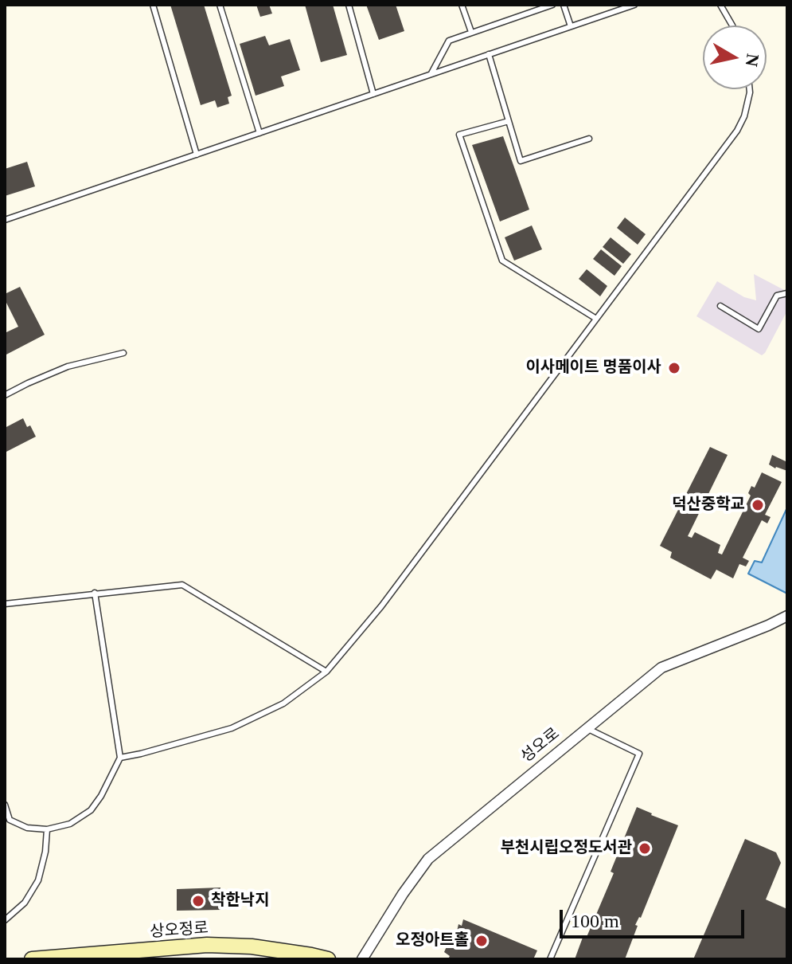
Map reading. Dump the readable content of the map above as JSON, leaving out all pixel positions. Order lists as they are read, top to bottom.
{
  "streets": {
    "street": ["성오로", "상오정로"]
  },
  "places": [
    "이사메이트 명품이사",
    "덕산중학교",
    "부천시립오정도서관",
    "착한낙지",
    "오정아트홀"
  ],
  "scale_bar": "100 m",
  "north": "right"
}
